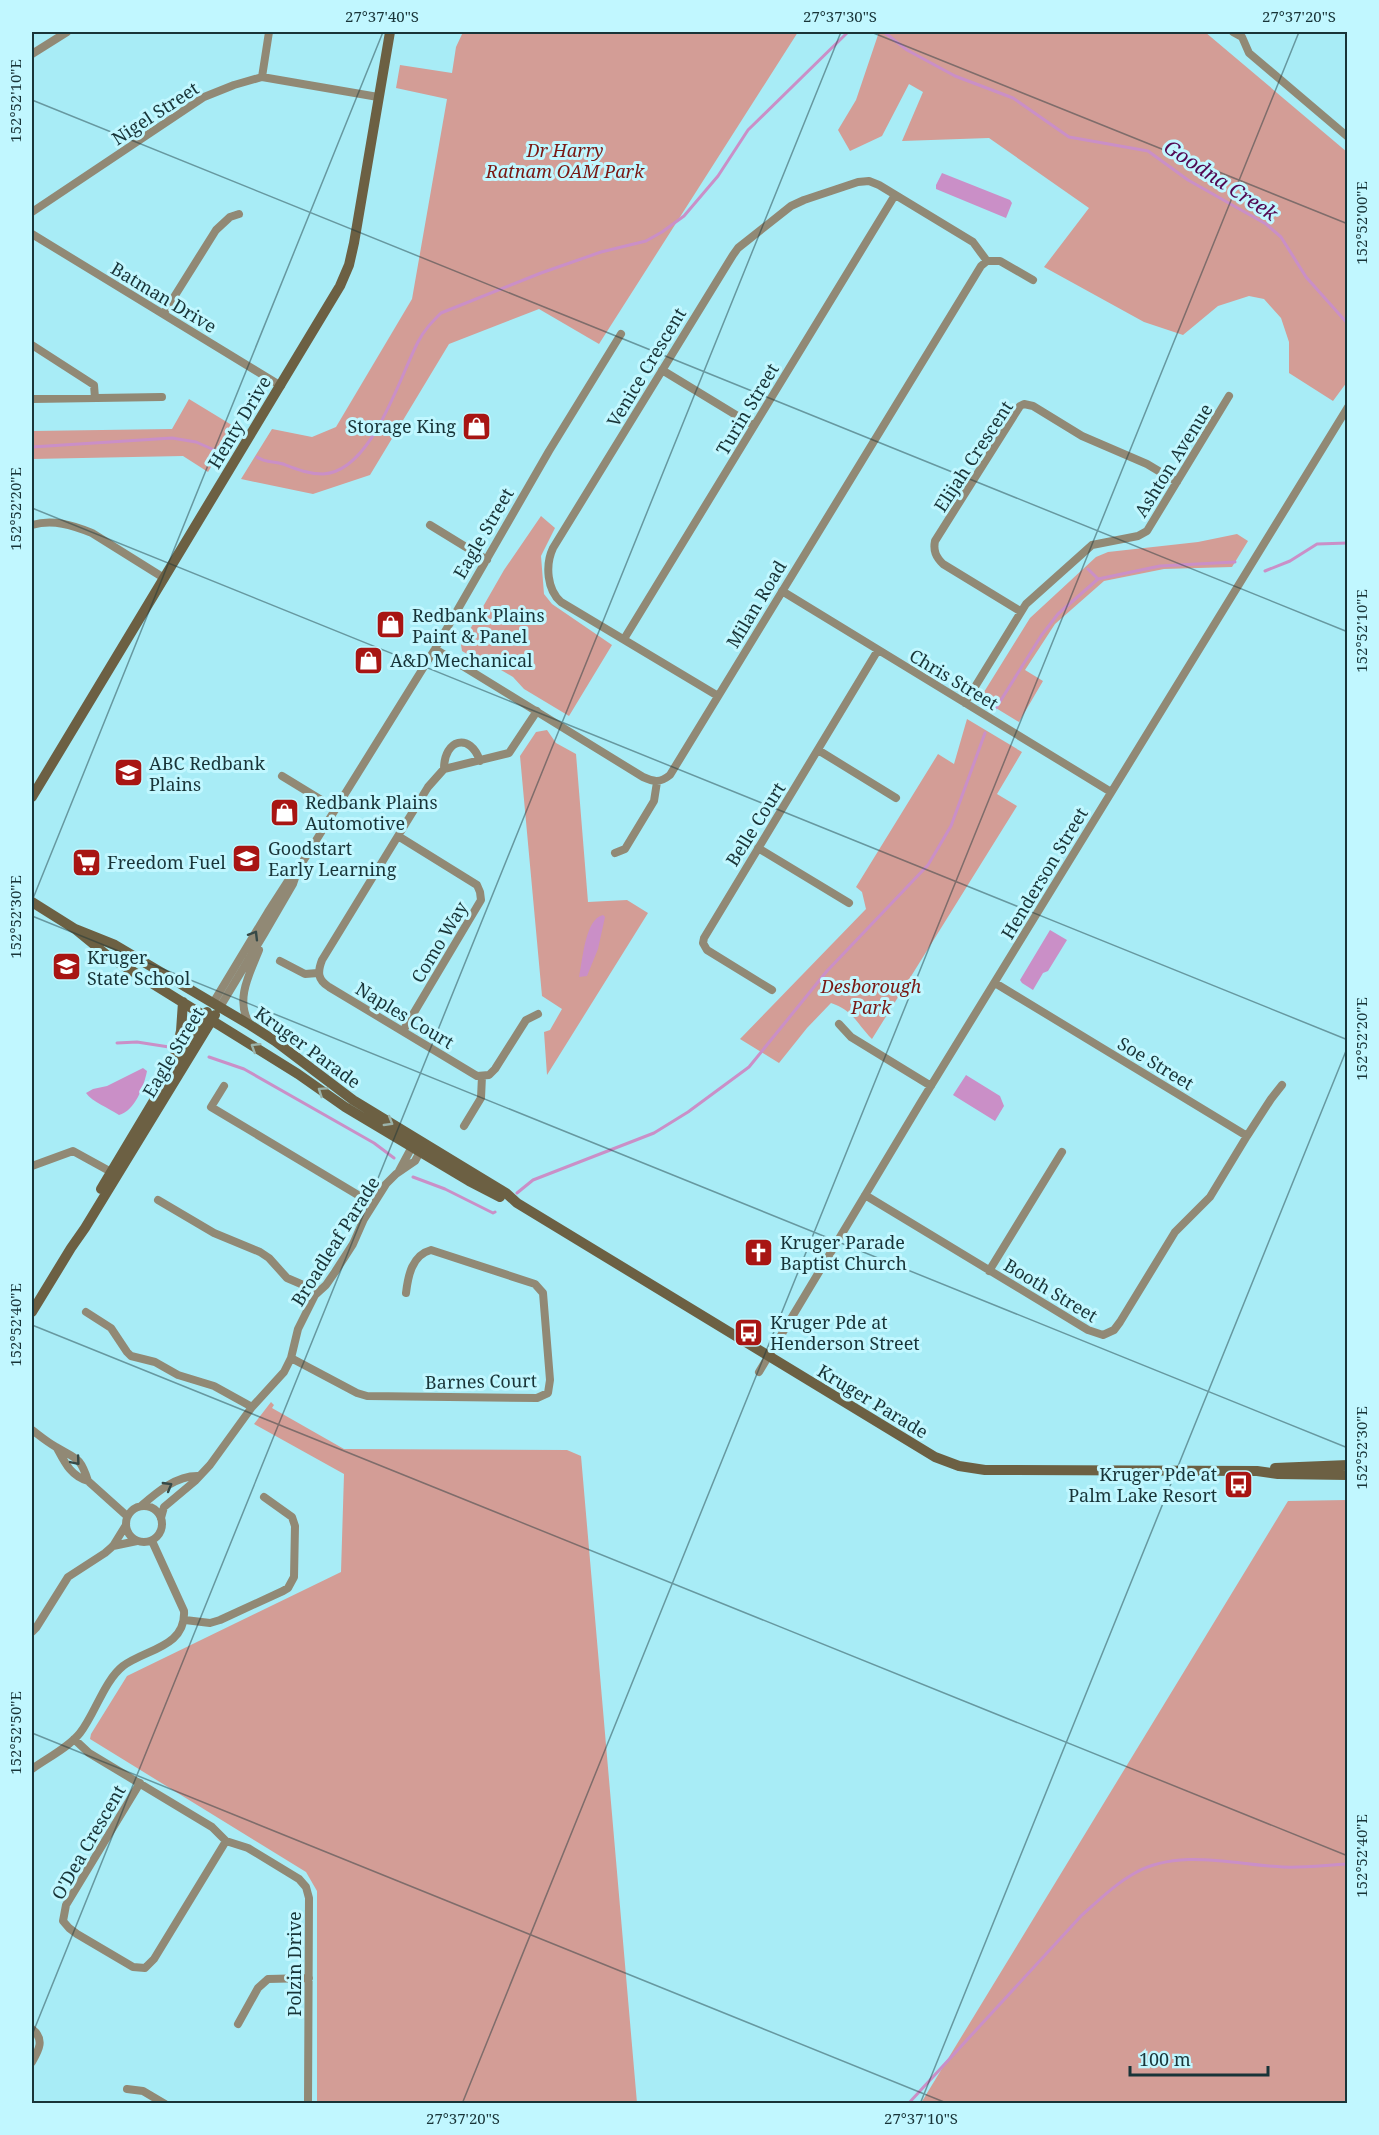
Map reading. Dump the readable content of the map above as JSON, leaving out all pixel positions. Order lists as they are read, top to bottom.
{
  "streets": {
    "street": [
      "Nigel Street",
      "Batman Drive",
      "Venice Crescent",
      "Turin Street",
      "Henty Drive",
      "Elijah Crescent",
      "Ashton Avenue",
      "Eagle Street",
      "Milan Road",
      "Chris Street",
      "Belle Court",
      "Henderson Street",
      "Como Way",
      "Naples Court",
      "Kruger Parade",
      "Soe Street",
      "Broadleaf Parade",
      "Booth Street",
      "Barnes Court",
      "O'Dea Crescent",
      "Polzin Drive"
    ]
  },
  "crossings": [
    ["Nigel Street", "Henty Drive"],
    ["Batman Drive", "Henty Drive"],
    ["Venice Crescent", "Turin Street"],
    ["Venice Crescent", "Milan Road"],
    ["Elijah Crescent", "Ashton Avenue"],
    ["Ashton Avenue", "Chris Street"],
    ["Eagle Street", "Kruger Parade"],
    ["Milan Road", "Chris Street"],
    ["Chris Street", "Belle Court"],
    ["Chris Street", "Henderson Street"],
    ["Henderson Street", "Kruger Parade"],
    ["Henderson Street", "Soe Street"],
    ["Henderson Street", "Booth Street"],
    ["Como Way", "Naples Court"],
    ["Kruger Parade", "Broadleaf Parade"],
    ["Soe Street", "Booth Street"],
    ["Broadleaf Parade", "Barnes Court"],
    ["O'Dea Crescent", "Polzin Drive"]
  ],
  "water": ["Goodna Creek"],
  "parks": ["Dr Harry Ratnam OAM Park", "Desborough Park"],
  "places": {
    "shop": [
      "Storage King",
      "Redbank Plains Paint & Panel",
      "A&D Mechanical",
      "Redbank Plains Automotive"
    ],
    "school or university": ["ABC Redbank Plains", "Goodstart Early Learning", "Kruger State School"],
    "supermarket": ["Freedom Fuel"],
    "church": ["Kruger Parade Baptist Church"],
    "bus stop": ["Kruger Pde at Henderson Street", "Kruger Pde at Palm Lake Resort"]
  },
  "scale_bar": "100 m",
  "coordinates": [
    "27°37'40\"S",
    "27°37'30\"S",
    "27°37'20\"S",
    "152°52'10\"E",
    "152°52'00\"E",
    "152°52'20\"E",
    "152°52'30\"E",
    "152°52'40\"E",
    "152°52'50\"E",
    "27°37'10\"S"
  ]
}
